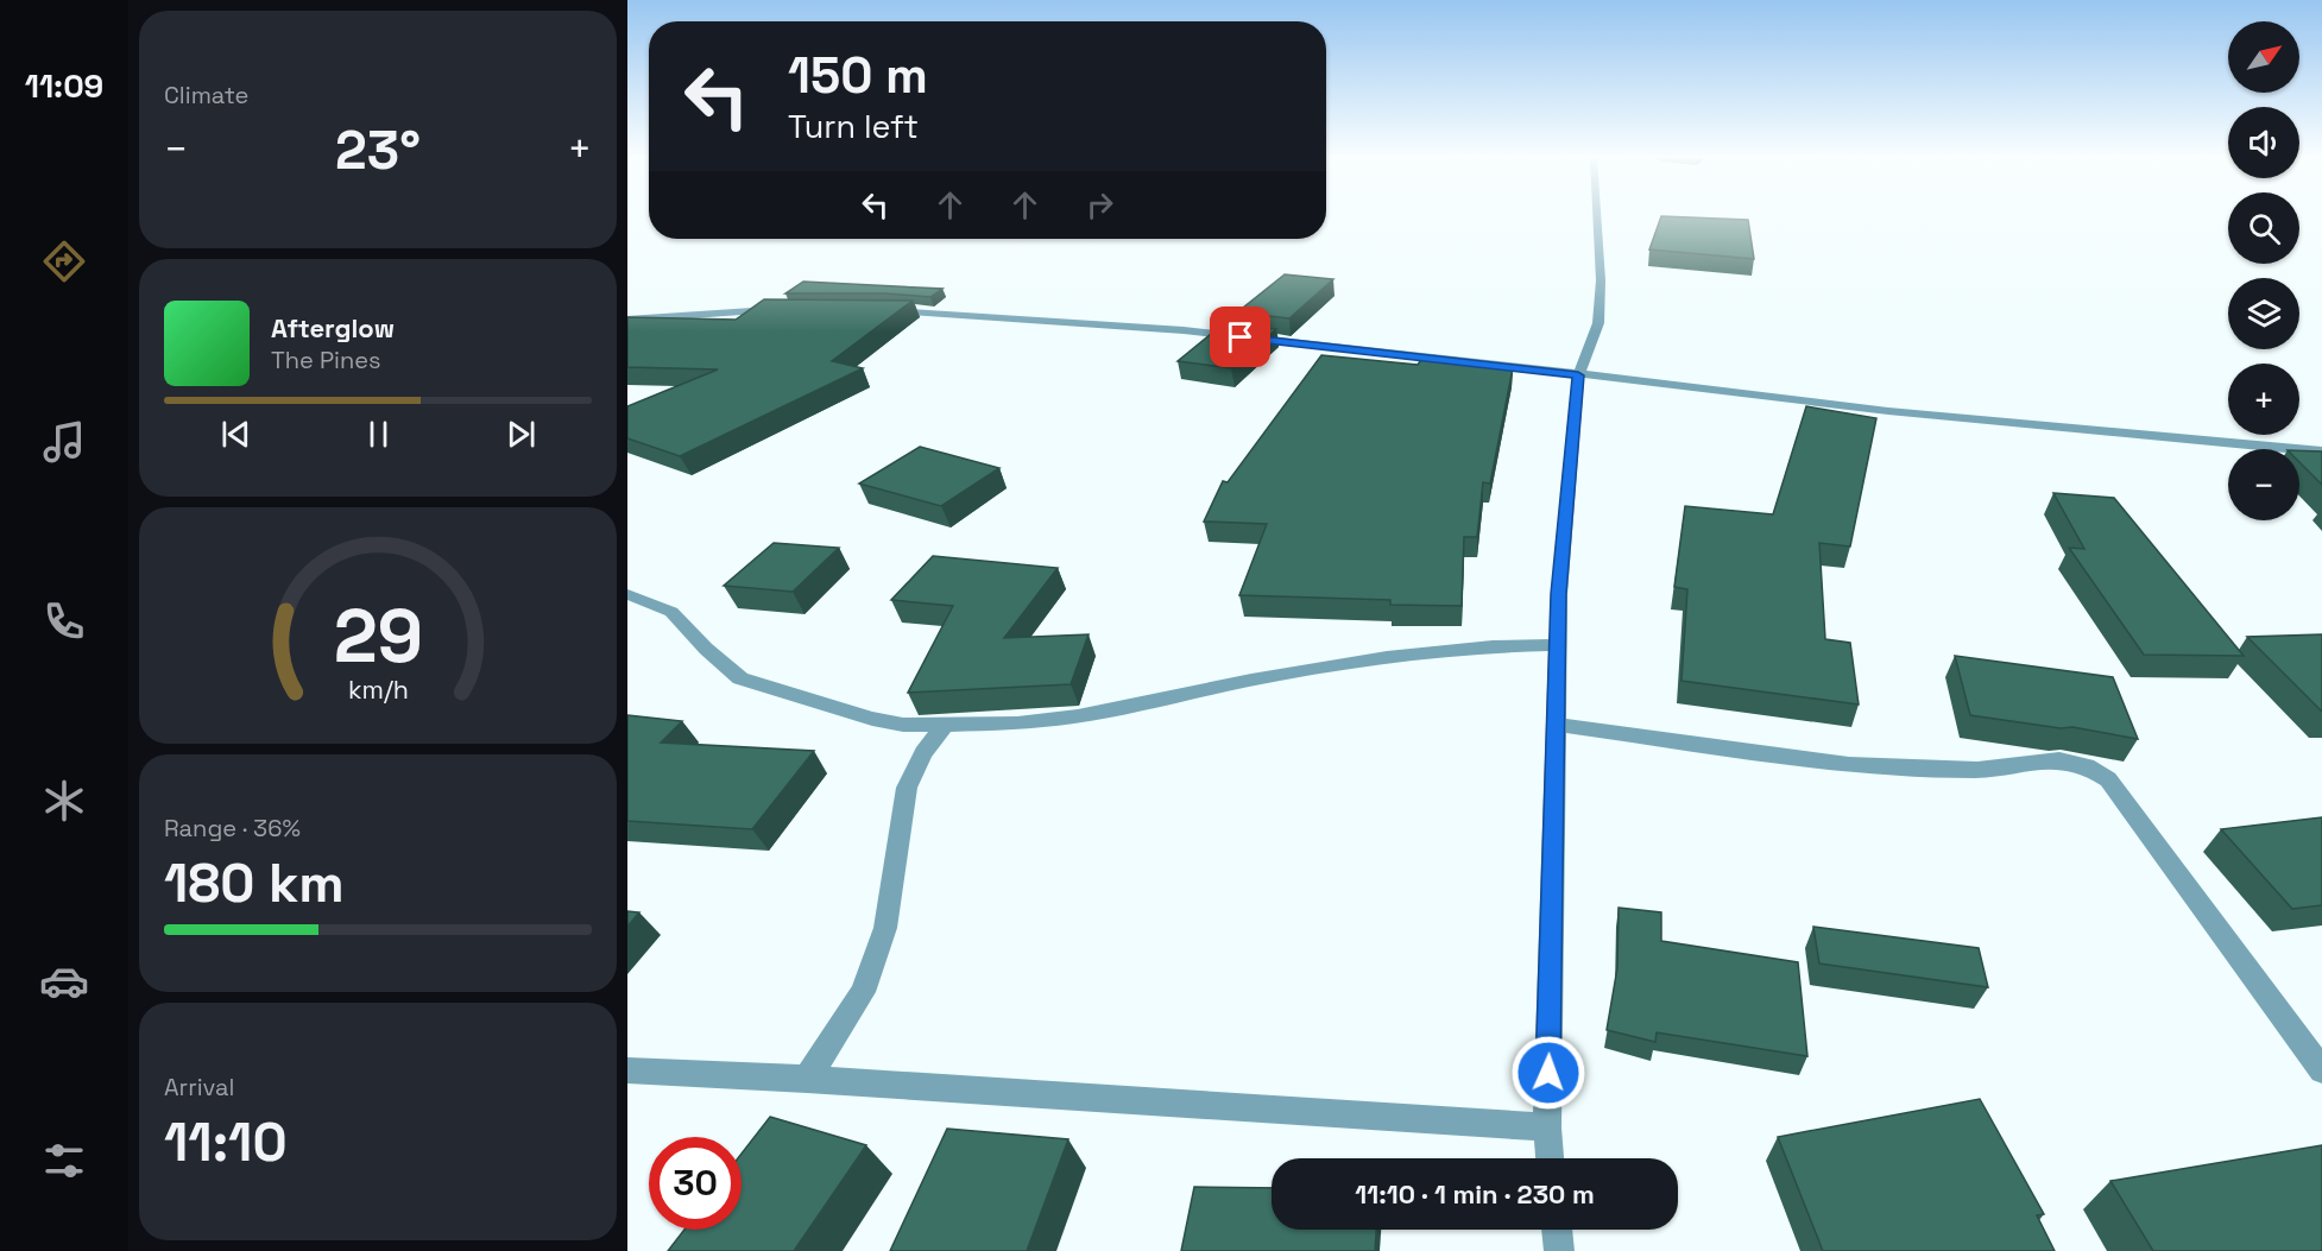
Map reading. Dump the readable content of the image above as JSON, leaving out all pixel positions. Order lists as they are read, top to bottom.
{
  "north": "top right",
  "page": {
    "tabs": "11:09",
    "tile": [
      "Climate",
      ["Range · 36%", "180 km"],
      ["Arrival", "11:10"]
    ],
    "map_buttons": ["+", "−"],
    "turn": ["150 m", "Turn left"],
    "heat": ["−", "23°", "+"],
    "song": ["Afterglow", "The Pines"],
    "limit": "30",
    "trip": "11:10 · 1 min · 230 m",
    "gauge": ["29", "km/h"]
  }
}
